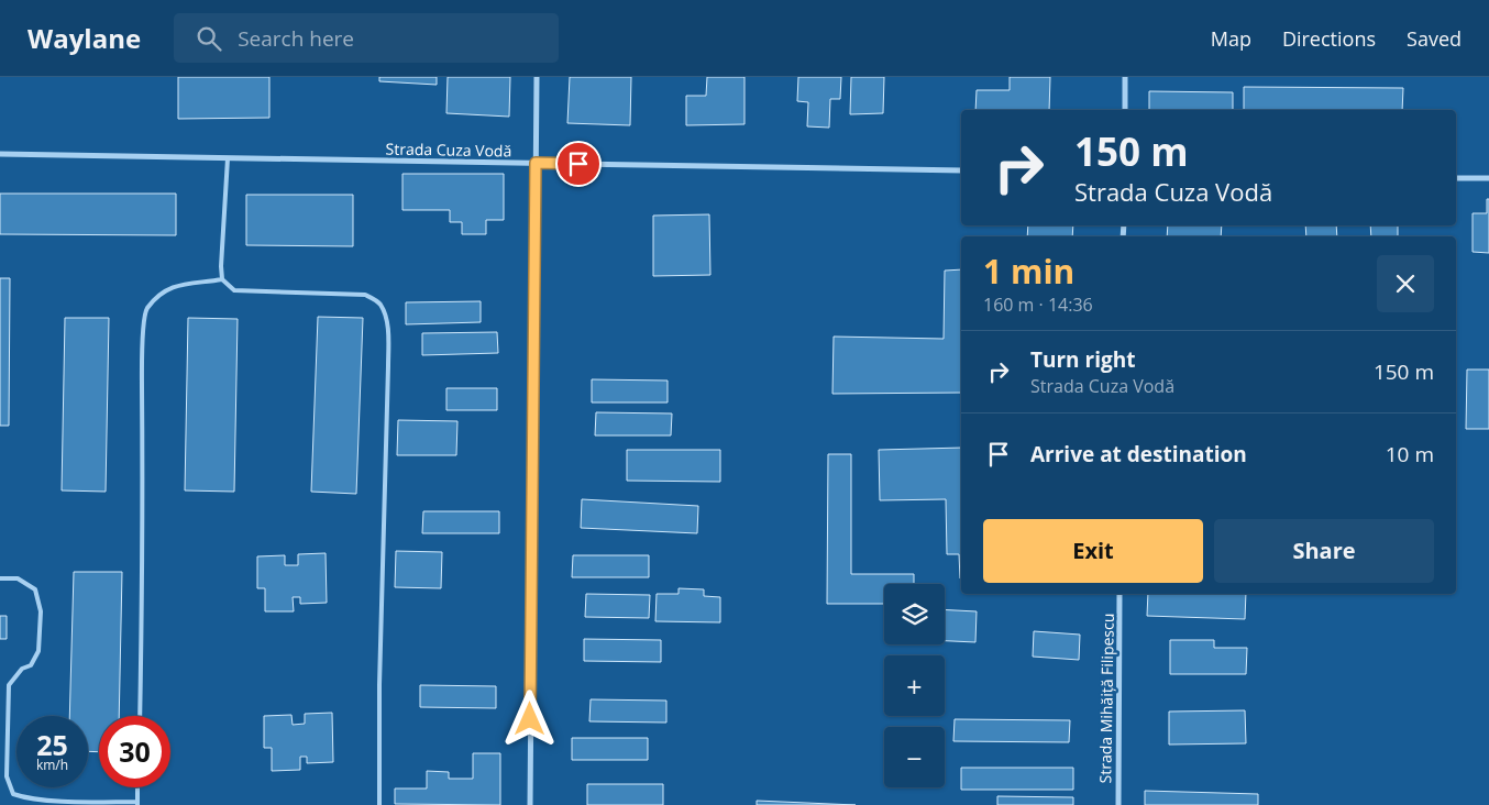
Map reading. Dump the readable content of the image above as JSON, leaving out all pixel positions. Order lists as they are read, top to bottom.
{
  "streets": {
    "street": ["Strada Cuza Vodă", "Strada Mihăiță Filipescu"]
  },
  "page": {
    "header": "Waylane",
    "search": "Search here",
    "nav": ["Map", "Directions", "Saved"],
    "turn": ["150 m", "Strada Cuza Vodă"],
    "heading": ["1 min", "160 m · 14:36"],
    "list": [
      {
        "name": "Turn right",
        "note": "Strada Cuza Vodă",
        "value": "150 m"
      },
      {
        "name": "Arrive at destination",
        "value": "10 m"
      }
    ],
    "buttons": ["Exit", "Share"],
    "map_buttons": ["+", "−"],
    "speed": "25 km/h",
    "limit": "30"
  }
}
